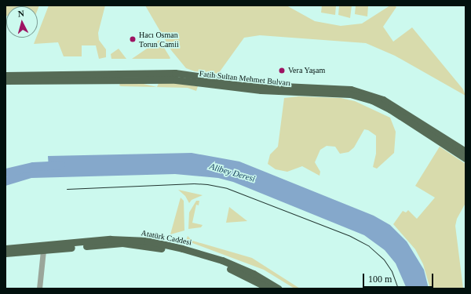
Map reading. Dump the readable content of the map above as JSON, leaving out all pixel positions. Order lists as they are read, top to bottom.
{
  "streets": {
    "main road": ["Fatih Sultan Mehmet Bulvarı", "Atatürk Caddesi"]
  },
  "water": ["Alibey Deresi"],
  "places": ["Hacı Osman Torun Camii", "Vera Yaşam"],
  "scale_bar": "100 m",
  "north": "top"
}
